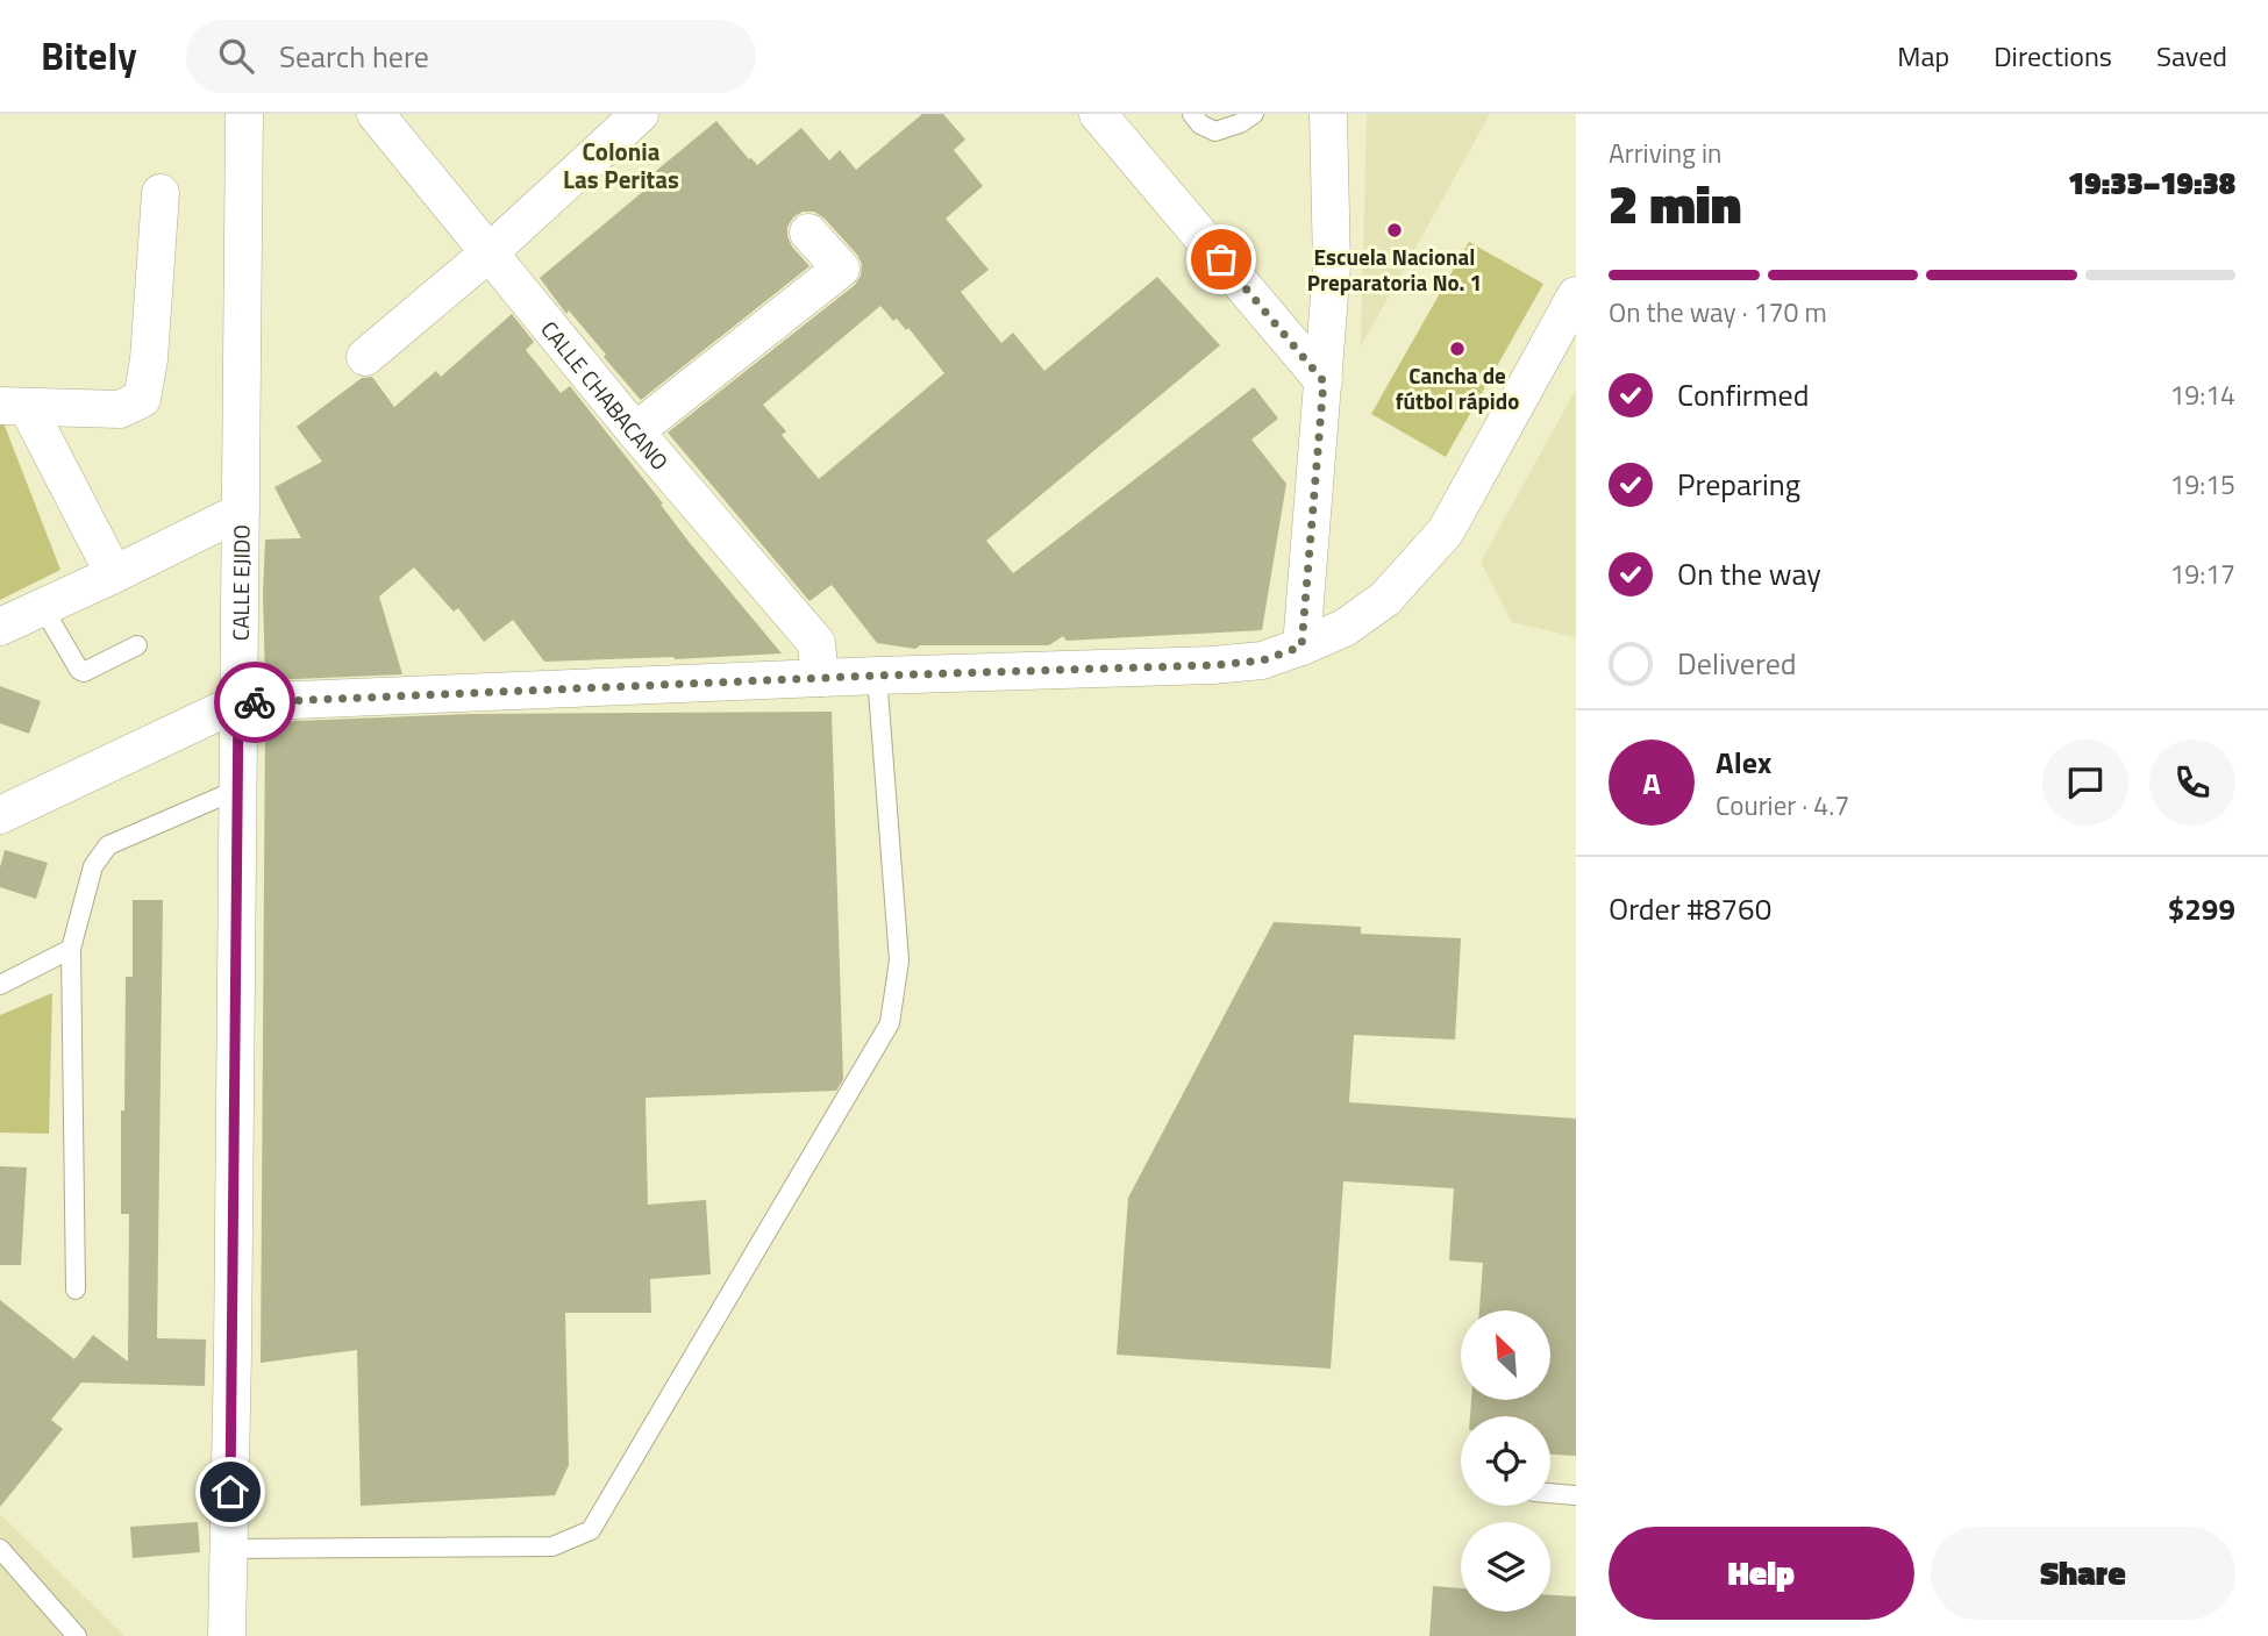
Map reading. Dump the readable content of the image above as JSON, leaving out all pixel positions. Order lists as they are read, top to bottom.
{
  "streets": {
    "street": ["CALLE CHABACANO", "CALLE EJIDO"]
  },
  "districts": ["Colonia Las Peritas"],
  "places": ["Escuela Nacional Preparatoria No. 1", "Cancha de fútbol rápido"],
  "north": "top left",
  "page": {
    "header": "Bitely",
    "search": "Search here",
    "nav": ["Map", "Directions", "Saved"],
    "heading": ["2 min", "Arriving in", "19:33–19:38"],
    "panel": [
      "Alex",
      "Courier · 4.7",
      "Order #8760",
      "$299"
    ],
    "bar": "On the way · 170 m",
    "list": [
      ["Confirmed", "19:14"],
      ["Preparing", "19:15"],
      ["On the way", "19:17"],
      "Delivered"
    ],
    "round": "A",
    "buttons": ["Help", "Share"]
  }
}
